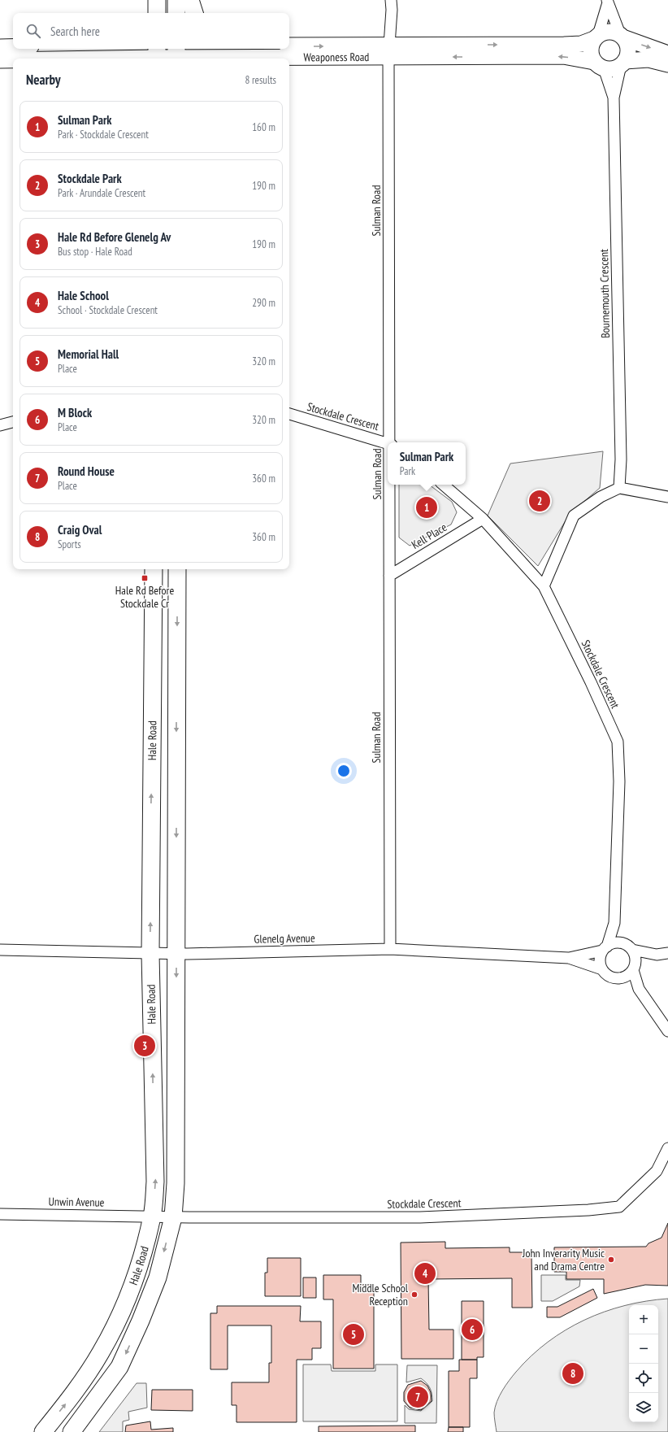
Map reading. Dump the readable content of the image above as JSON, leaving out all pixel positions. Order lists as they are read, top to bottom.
{
  "streets": {
    "main road": ["Weaponess Road", "Hale Road"],
    "street": [
      "Sulman Road",
      "Bournemouth Crescent",
      "Stockdale Crescent",
      "Kell Place",
      "Glenelg Avenue",
      "Unwin Avenue"
    ]
  },
  "crossings": [
    ["Weaponess Road", "Sulman Road"],
    ["Weaponess Road", "Bournemouth Crescent"],
    ["Sulman Road", "Kell Place"],
    ["Sulman Road", "Glenelg Avenue"],
    ["Stockdale Crescent", "Kell Place"],
    ["Stockdale Crescent", "Hale Road"],
    ["Stockdale Crescent", "Glenelg Avenue"],
    ["Stockdale Crescent", "Unwin Avenue"],
    ["Hale Road", "Glenelg Avenue"],
    ["Hale Road", "Unwin Avenue"]
  ],
  "places": {
    "transit": ["Hale Rd Before Stockdale Cr"],
    "other": ["John Inverarity Music and Drama Centre", "Middle School Reception"]
  },
  "page": {
    "search": "Search here",
    "heading": ["Nearby", "8 results"],
    "list": [
      {
        "mark": "1",
        "name": "Sulman Park",
        "note": "Park · Stockdale Crescent",
        "value": "160 m"
      },
      {
        "mark": "2",
        "name": "Stockdale Park",
        "note": "Park · Arundale Crescent",
        "value": "190 m"
      },
      {
        "mark": "3",
        "name": "Hale Rd Before Glenelg Av",
        "note": "Bus stop · Hale Road",
        "value": "190 m"
      },
      {
        "mark": "4",
        "name": "Hale School",
        "note": "School · Stockdale Crescent",
        "value": "290 m"
      },
      {
        "mark": "5",
        "name": "Memorial Hall",
        "note": "Place",
        "value": "320 m"
      },
      {
        "mark": "6",
        "name": "M Block",
        "note": "Place",
        "value": "320 m"
      },
      {
        "mark": "7",
        "name": "Round House",
        "note": "Place",
        "value": "360 m"
      },
      {
        "mark": "8",
        "name": "Craig Oval",
        "note": "Sports",
        "value": "360 m"
      }
    ],
    "popup": ["Sulman Park", "Park"],
    "pins": [
      "2",
      "1",
      "3",
      "4",
      "6",
      "5",
      "8",
      "7"
    ],
    "map_buttons": ["+", "−"]
  }
}
